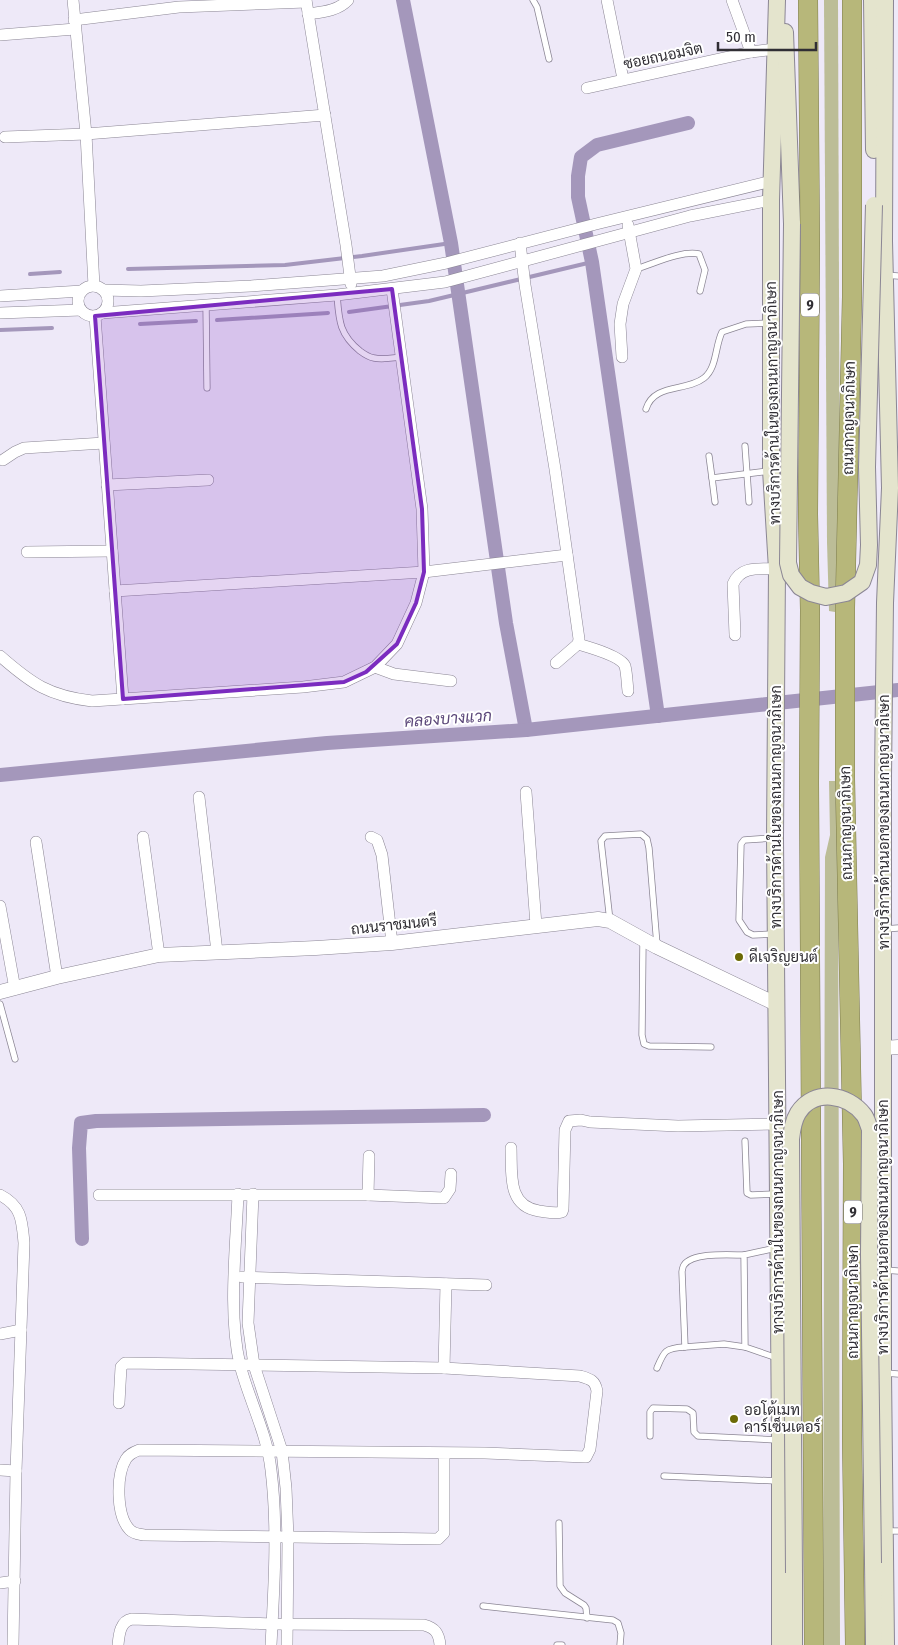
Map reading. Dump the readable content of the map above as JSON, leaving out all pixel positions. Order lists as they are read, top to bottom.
{
  "streets": {
    "highway": ["9", "ถนนกาญจนาภิเษก"],
    "main road": ["ทางบริการด้านในของถนนกาญจนาภิเษก", "ทางบริการด้านนอกของถนนกาญจนาภิเษก"],
    "street": ["ซอยถนอมจิต", "ถนนราชมนตรี"]
  },
  "crossings": [
    ["ซอยถนอมจิต", "ทางบริการด้านในของถนนกาญจนาภิเษก"],
    ["ทางบริการด้านในของถนนกาญจนาภิเษก", "ถนนราชมนตรี"]
  ],
  "water": ["คลองบางแวก"],
  "places": ["ดีเจริญยนต์", "ออโต้เมท คาร์เซ็นเตอร์"],
  "scale_bar": "50 m"
}
